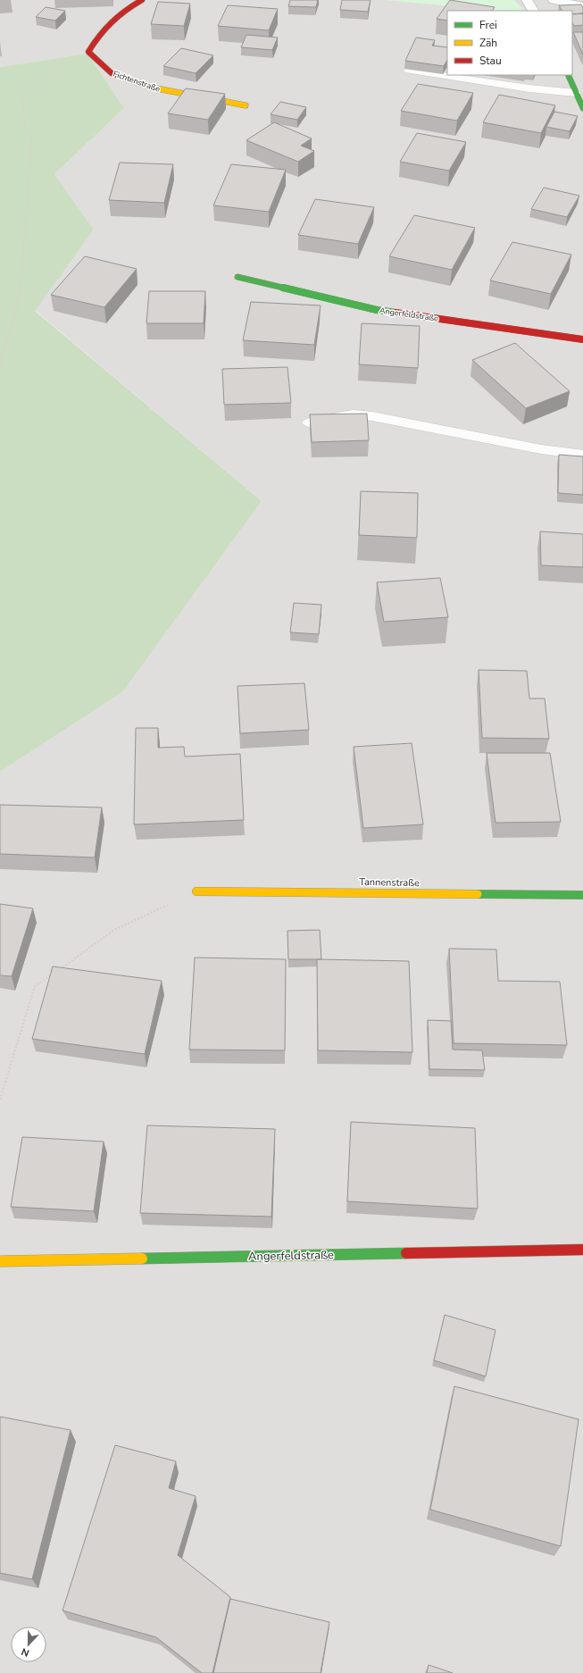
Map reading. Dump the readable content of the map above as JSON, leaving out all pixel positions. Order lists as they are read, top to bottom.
{
  "streets": {
    "street": ["Fichtenstraße", "Angerfeldstraße", "Tannenstraße"]
  },
  "legend": ["Frei", "Zäh", "Stau"],
  "north": "bottom"
}
